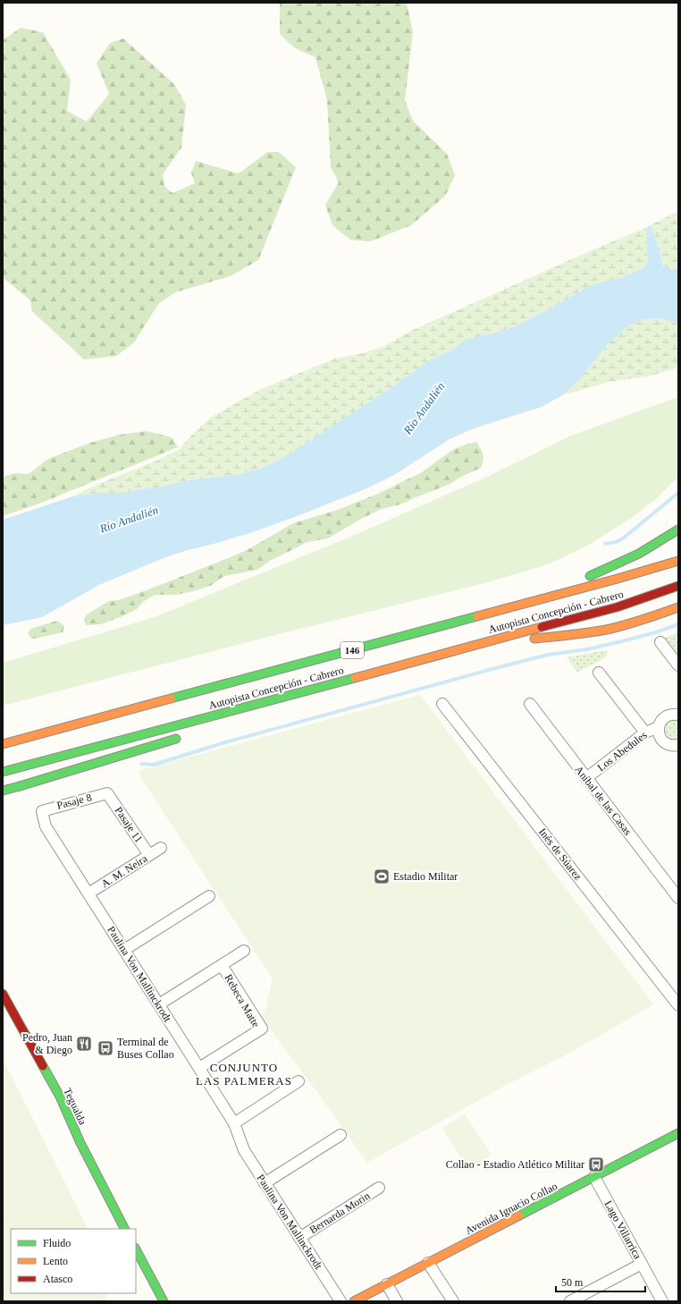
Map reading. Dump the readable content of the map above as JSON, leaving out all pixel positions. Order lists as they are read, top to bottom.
{
  "streets": {
    "main road": [
      "Autopista Concepción - Cabrero",
      "146",
      "Tegualda",
      "Avenida Ignacio Collao"
    ],
    "street": [
      "Los Abedules",
      "Aníbal de las Casas",
      "Pasaje 8",
      "Pasaje 11",
      "Inés de Súarez",
      "A. M. Neira",
      "Paulina Von Mallinckrodt",
      "Rebeca Matte",
      "Bernarda Morin",
      "Lago Villarrica"
    ]
  },
  "crossings": [
    ["Los Abedules", "Aníbal de las Casas"],
    ["Pasaje 8", "Pasaje 11"],
    ["Pasaje 8", "Paulina Von Mallinckrodt"],
    ["Pasaje 11", "A. M. Neira"],
    ["A. M. Neira", "Paulina Von Mallinckrodt"],
    ["Paulina Von Mallinckrodt", "Rebeca Matte"],
    ["Paulina Von Mallinckrodt", "Bernarda Morin"],
    ["Avenida Ignacio Collao", "Lago Villarrica"]
  ],
  "districts": ["CONJUNTO LAS PALMERAS"],
  "water": ["Río Andalién"],
  "places": {
    "sports": ["Estadio Militar"],
    "restaurant": ["Pedro, Juan & Diego"],
    "bus stop": ["Terminal de Buses Collao", "Collao - Estadio Atlético Militar"]
  },
  "legend": ["Fluido", "Lento", "Atasco"],
  "scale_bar": "50 m"
}
